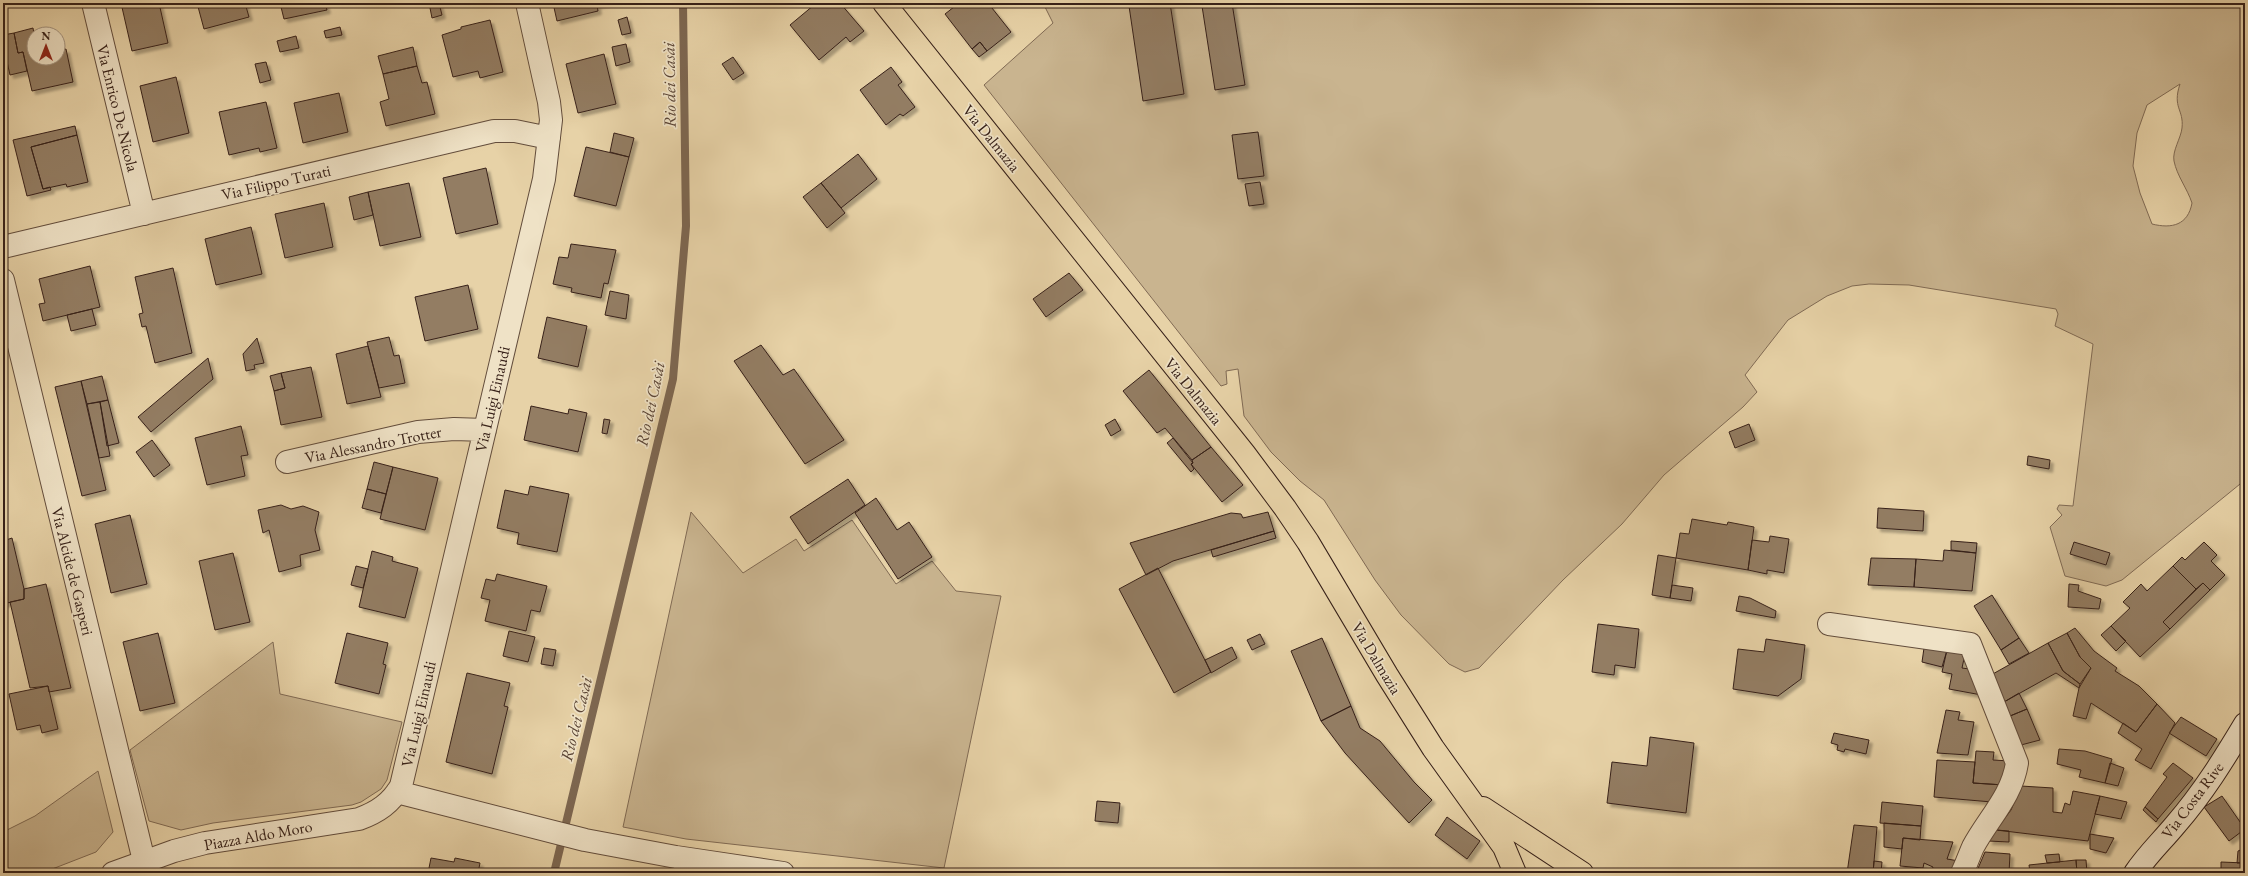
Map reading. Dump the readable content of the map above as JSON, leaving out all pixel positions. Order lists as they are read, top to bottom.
{
  "streets": {
    "main road": ["Via Dalmazia"],
    "street": [
      "Via Enrico De Nicola",
      "Via Filippo Turati",
      "Via Luigi Einaudi",
      "Via Alessandro Trotter",
      "Via Alcide de Gasperi",
      "Via Costa Rive",
      "Piazza Aldo Moro"
    ]
  },
  "crossings": [
    ["Via Enrico De Nicola", "Via Filippo Turati"],
    ["Via Filippo Turati", "Via Luigi Einaudi"],
    ["Via Luigi Einaudi", "Via Alessandro Trotter"],
    ["Via Luigi Einaudi", "Piazza Aldo Moro"],
    ["Via Alcide de Gasperi", "Piazza Aldo Moro"]
  ],
  "water": ["Rio dei Casài"],
  "north": "top"
}
